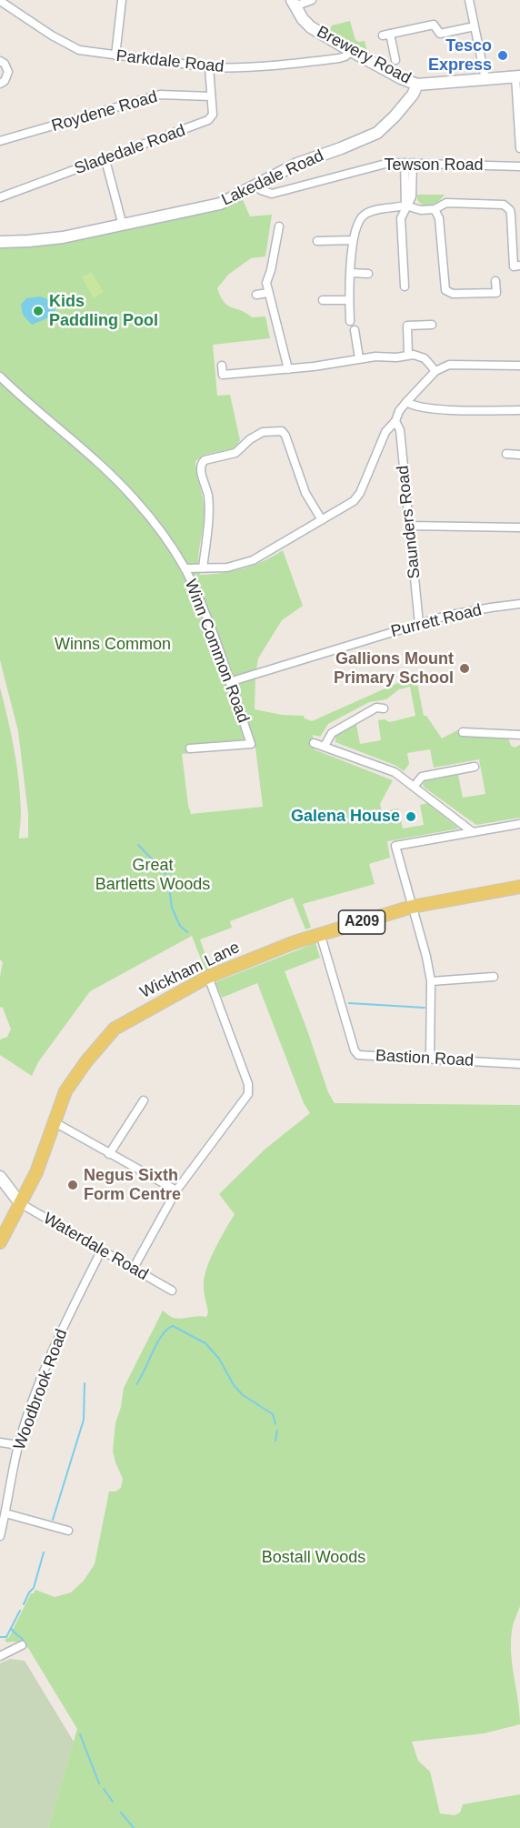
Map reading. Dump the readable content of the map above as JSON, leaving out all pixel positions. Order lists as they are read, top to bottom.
{
  "streets": {
    "main road": ["A209", "Wickham Lane"],
    "street": [
      "Brewery Road",
      "Parkdale Road",
      "Roydene Road",
      "Sladedale Road",
      "Tewson Road",
      "Lakedale Road",
      "Saunders Road",
      "Purrett Road",
      "Winn Common Road",
      "Bastion Road",
      "Waterdale Road",
      "Woodbrook Road"
    ]
  },
  "crossings": [
    ["Brewery Road", "Parkdale Road"],
    ["Brewery Road", "Lakedale Road"],
    ["Parkdale Road", "Sladedale Road"],
    ["Roydene Road", "Sladedale Road"],
    ["Tewson Road", "Lakedale Road"],
    ["Saunders Road", "Purrett Road"],
    ["Purrett Road", "Winn Common Road"],
    ["Wickham Lane", "Bastion Road"],
    ["Wickham Lane", "Waterdale Road"],
    ["Waterdale Road", "Woodbrook Road"]
  ],
  "parks": ["Winns Common", "Great Bartletts Woods", "Bostall Woods"],
  "places": [
    "Tesco Express",
    "Kids Paddling Pool",
    "Gallions Mount Primary School",
    "Galena House",
    "Negus Sixth Form Centre"
  ]
}
